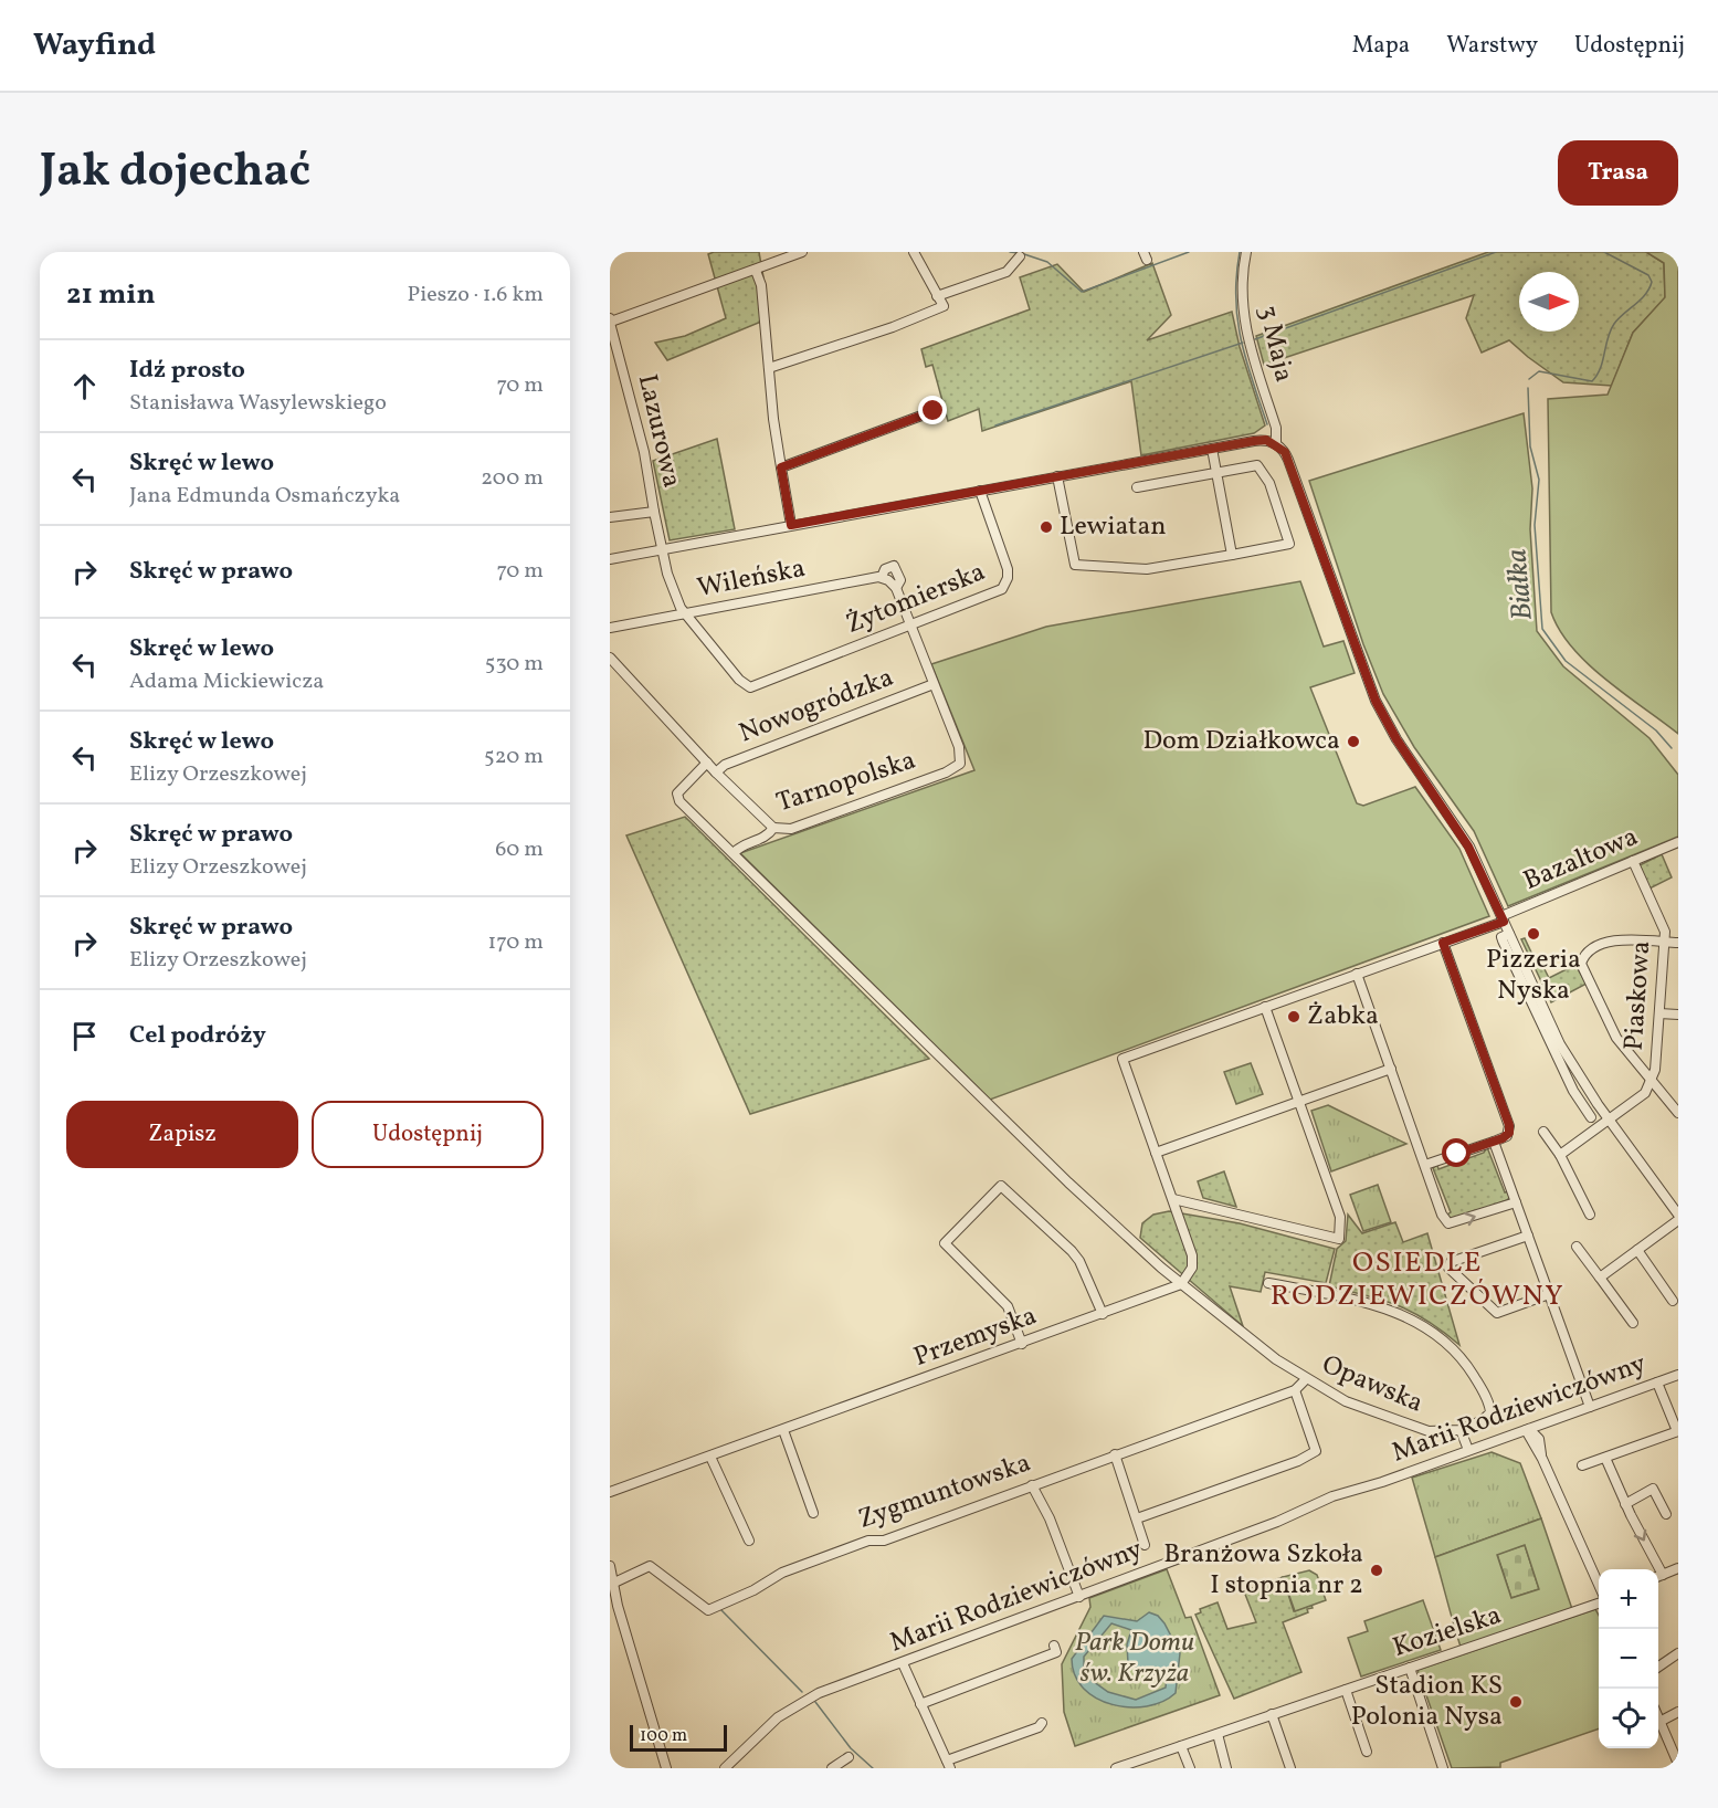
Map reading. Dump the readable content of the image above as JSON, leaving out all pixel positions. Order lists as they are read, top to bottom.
{
  "streets": {
    "street": [
      "3 Maja",
      "Lazurowa",
      "Wileńska",
      "Żytomierska",
      "Nowogródzka",
      "Tarnopolska",
      "Bazaltowa",
      "Piaskowa",
      "Przemyska",
      "Opawska",
      "Marii Rodziewiczówny",
      "Zygmuntowska",
      "Kozielska"
    ]
  },
  "crossings": [
    ["Lazurowa", "Wileńska"],
    ["Lazurowa", "Żytomierska"],
    ["Wileńska", "Żytomierska"],
    ["Nowogródzka", "Tarnopolska"],
    ["Tarnopolska", "Opawska"],
    ["Bazaltowa", "Piaskowa"],
    ["Przemyska", "Opawska"],
    ["Opawska", "Zygmuntowska"]
  ],
  "districts": ["OSIEDLE RODZIEWICZÓWNY"],
  "water": ["Białka"],
  "parks": ["Park Domu św. Krzyża"],
  "places": [
    "Lewiatan",
    "Dom Działkowca",
    "Pizzeria Nyska",
    "Żabka",
    "Branżowa Szkoła I stopnia nr 2",
    "Stadion KS Polonia Nysa"
  ],
  "scale_bar": "100 m",
  "north": "right",
  "page": {
    "header": "Wayfind",
    "nav": ["Mapa", "Warstwy", "Udostępnij"],
    "title": "Jak dojechać",
    "buttons": [
      "Trasa",
      ["Zapisz", "Udostępnij"]
    ],
    "heading": ["21 min", "Pieszo · 1.6 km"],
    "list": [
      ["Idź prosto", "Stanisława Wasylewskiego", "70 m"],
      ["Skręć w lewo", "Jana Edmunda Osmańczyka", "200 m"],
      ["Skręć w prawo", "70 m"],
      ["Skręć w lewo", "Adama Mickiewicza", "530 m"],
      ["Skręć w lewo", "Elizy Orzeszkowej", "520 m"],
      ["Skręć w prawo", "Elizy Orzeszkowej", "60 m"],
      ["Skręć w prawo", "Elizy Orzeszkowej", "170 m"],
      "Cel podróży"
    ],
    "map_buttons": ["+", "−"],
    "scale": "100 m"
  }
}
